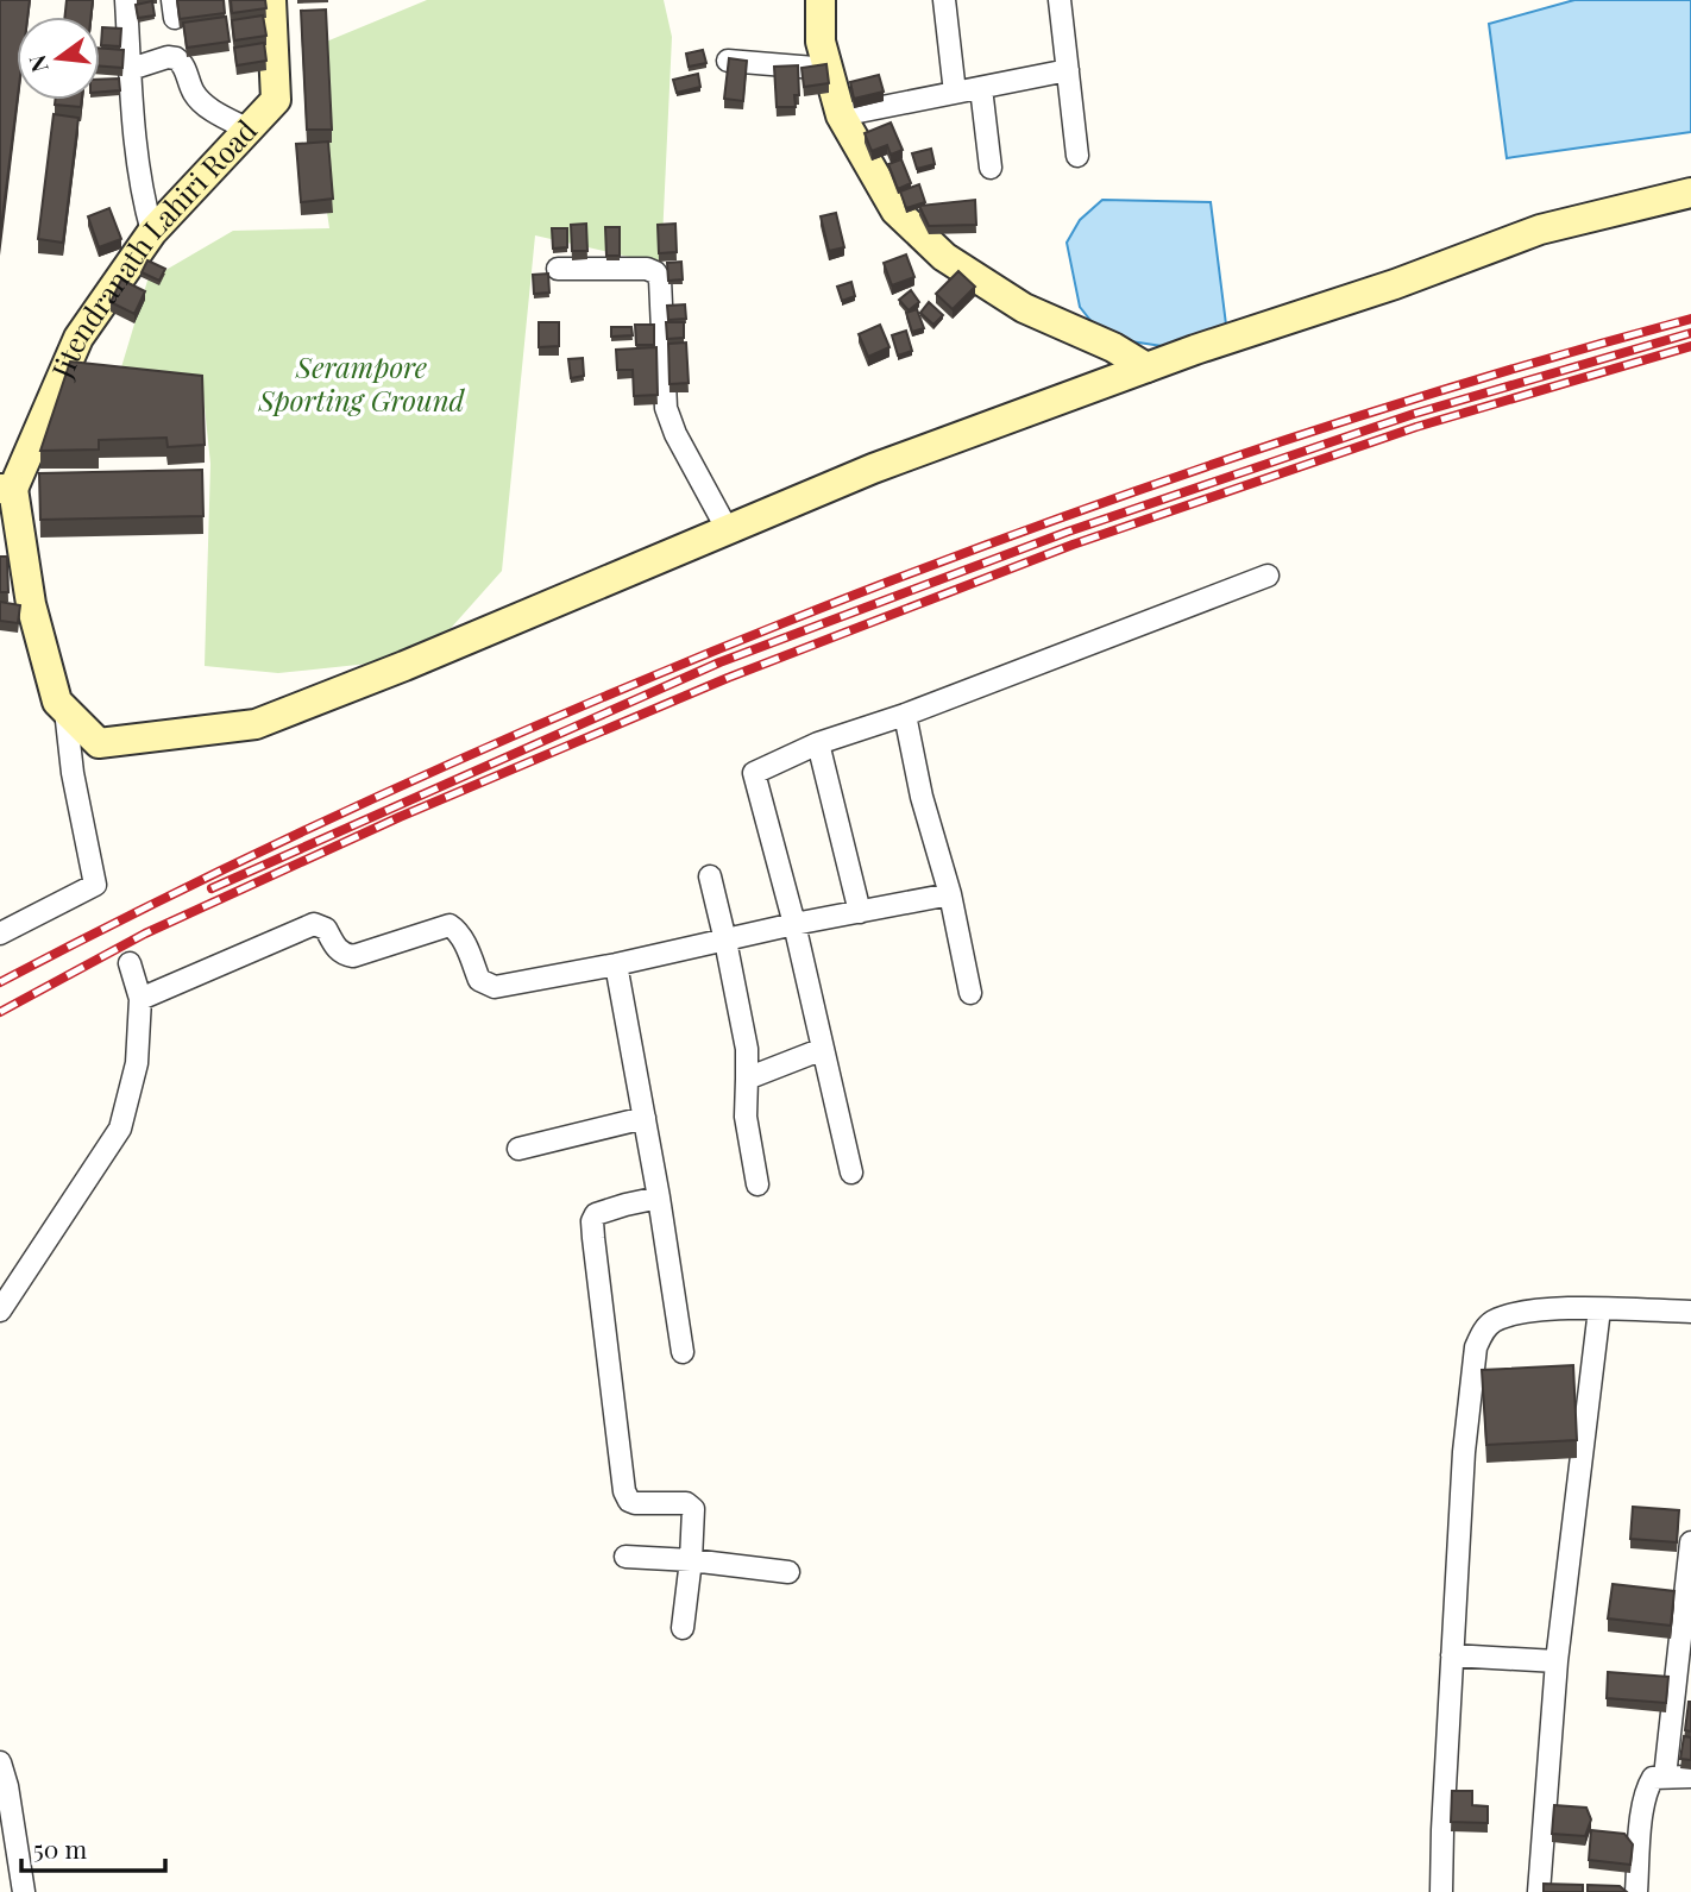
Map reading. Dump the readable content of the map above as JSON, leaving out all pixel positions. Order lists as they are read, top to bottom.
{
  "streets": {
    "street": ["Jitendranath Lahiri Road"]
  },
  "parks": ["Serampore Sporting Ground"],
  "scale_bar": "50 m",
  "north": "left"
}
